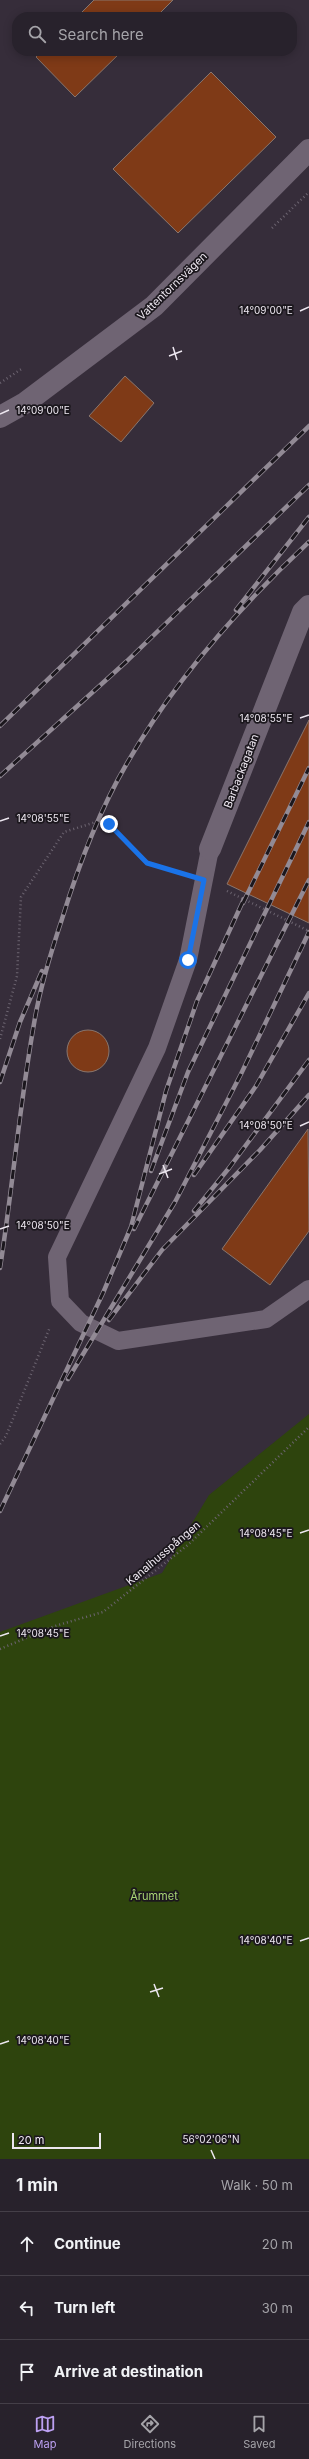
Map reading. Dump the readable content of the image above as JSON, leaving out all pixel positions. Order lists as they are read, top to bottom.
{
  "streets": {
    "street": ["Vattentornsvägen", "Barbackagatan"],
    "path": ["Kanalhusspången"]
  },
  "parks": ["Årummet"],
  "scale_bar": "20 m",
  "page": {
    "search": "Search here",
    "scale": "20 m",
    "heading": ["1 min", "Walk · 50 m"],
    "list": [
      ["Continue", "20 m"],
      ["Turn left", "30 m"],
      "Arrive at destination"
    ],
    "nav": ["Map", "Directions", "Saved"]
  },
  "coordinates": [
    "14°09'00\"E",
    "14°08'55\"E",
    "14°08'50\"E",
    "14°08'45\"E",
    "14°08'40\"E",
    "56°02'06\"N"
  ]
}
